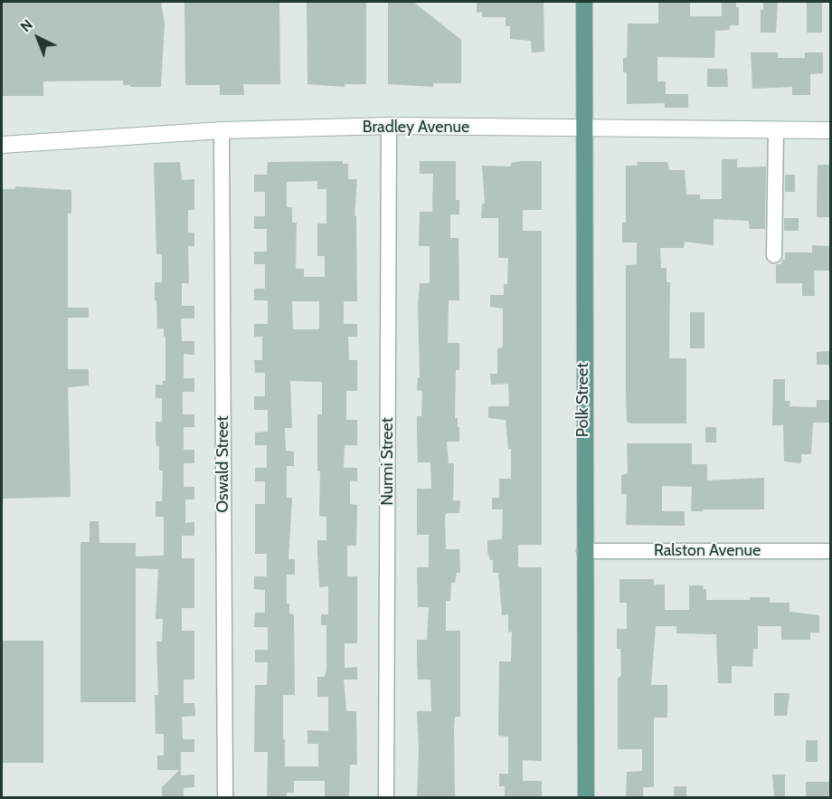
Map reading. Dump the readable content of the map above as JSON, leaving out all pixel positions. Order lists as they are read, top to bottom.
{
  "streets": {
    "main road": ["Polk Street"],
    "street": [
      "Bradley Avenue",
      "Nurmi Street",
      "Oswald Street",
      "Ralston Avenue"
    ]
  },
  "crossings": [
    ["Bradley Avenue", "Polk Street"],
    ["Bradley Avenue", "Nurmi Street"],
    ["Bradley Avenue", "Oswald Street"],
    ["Polk Street", "Ralston Avenue"]
  ],
  "north": "top left"
}
